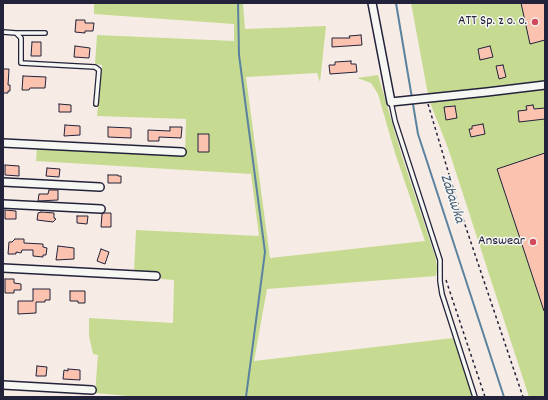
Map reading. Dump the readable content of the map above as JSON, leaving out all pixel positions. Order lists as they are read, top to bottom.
{
  "water": ["Zabawka"],
  "places": ["ATT Sp. z o. o.", "Answear"]
}
